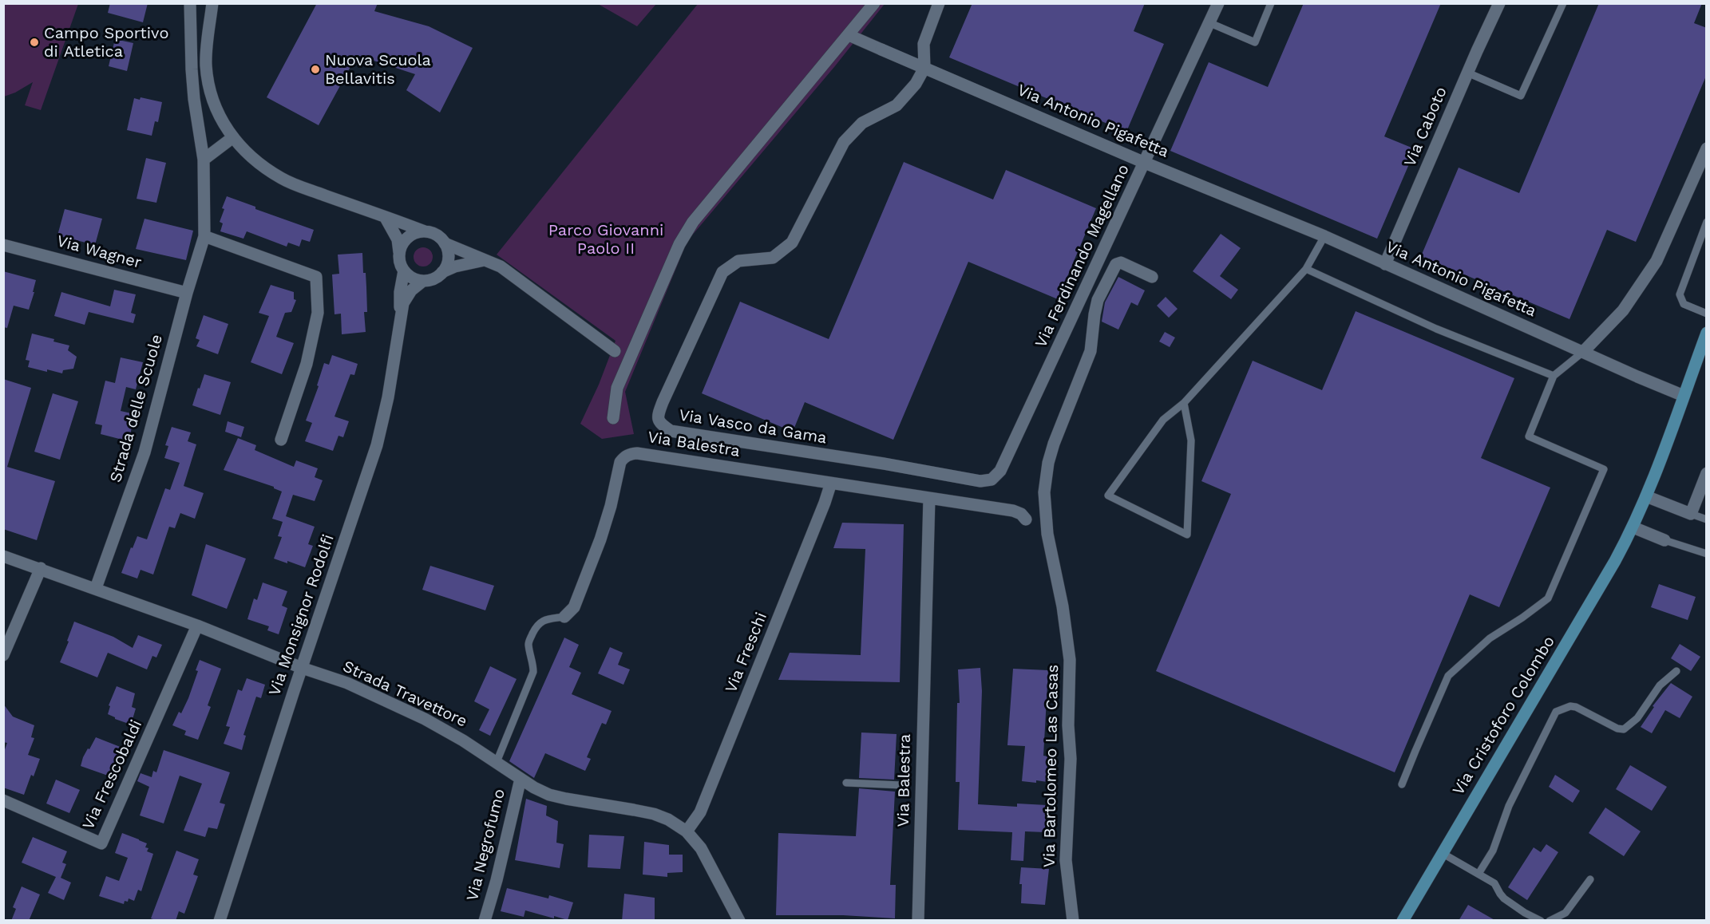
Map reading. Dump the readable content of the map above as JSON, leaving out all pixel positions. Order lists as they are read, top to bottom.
{
  "streets": {
    "main road": ["Via Cristoforo Colombo"],
    "street": [
      "Via Antonio Pigafetta",
      "Via Caboto",
      "Via Wagner",
      "Via Ferdinando Magellano",
      "Strada delle Scuole",
      "Via Vasco da Gama",
      "Via Balestra",
      "Via Monsignor Rodolfi",
      "Via Freschi",
      "Strada Travettore",
      "Via Bartolomeo Las Casas",
      "Via Frescobaldi",
      "Via Negrofumo"
    ]
  },
  "crossings": [
    ["Via Antonio Pigafetta", "Via Caboto"],
    ["Via Antonio Pigafetta", "Via Ferdinando Magellano"],
    ["Via Antonio Pigafetta", "Via Vasco da Gama"],
    ["Via Antonio Pigafetta", "Via Cristoforo Colombo"],
    ["Via Wagner", "Strada delle Scuole"],
    ["Via Ferdinando Magellano", "Via Vasco da Gama"],
    ["Strada delle Scuole", "Strada Travettore"],
    ["Via Balestra", "Via Freschi"],
    ["Via Monsignor Rodolfi", "Strada Travettore"],
    ["Via Freschi", "Strada Travettore"],
    ["Strada Travettore", "Via Frescobaldi"],
    ["Strada Travettore", "Via Negrofumo"]
  ],
  "parks": ["Parco Giovanni Paolo II"],
  "places": ["Campo Sportivo di Atletica", "Nuova Scuola Bellavitis"]
}
